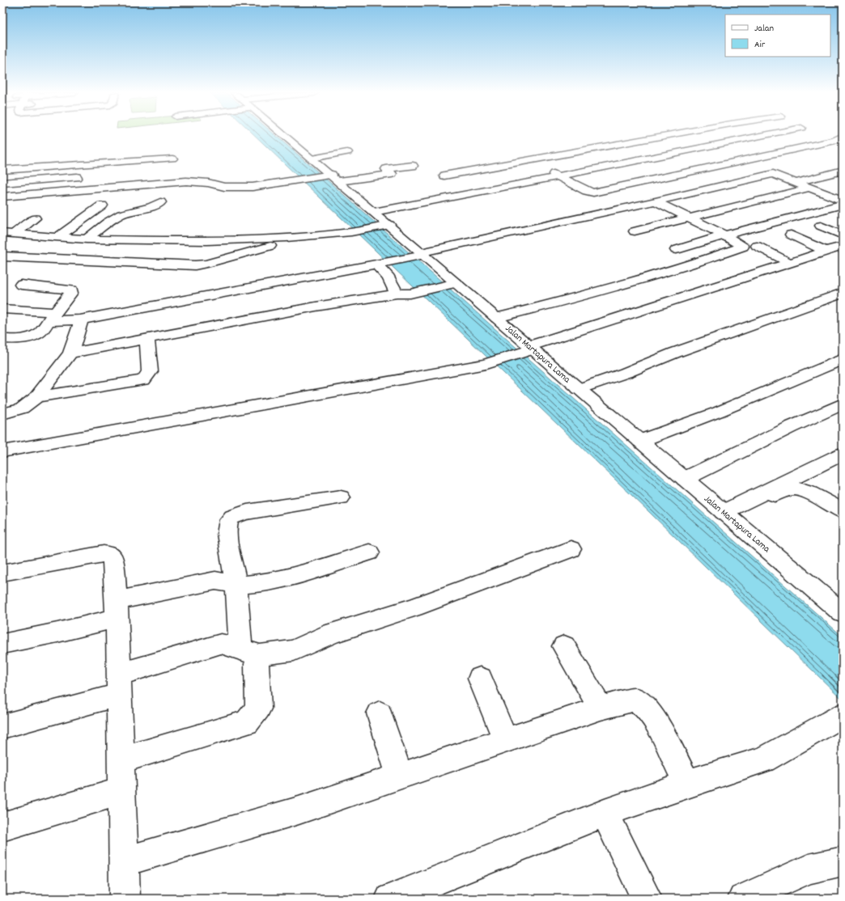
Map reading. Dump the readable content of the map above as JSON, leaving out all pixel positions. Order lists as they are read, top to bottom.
{
  "streets": {
    "street": ["Jalan Martapura Lama"]
  },
  "legend": ["Jalan", "Air"]
}
